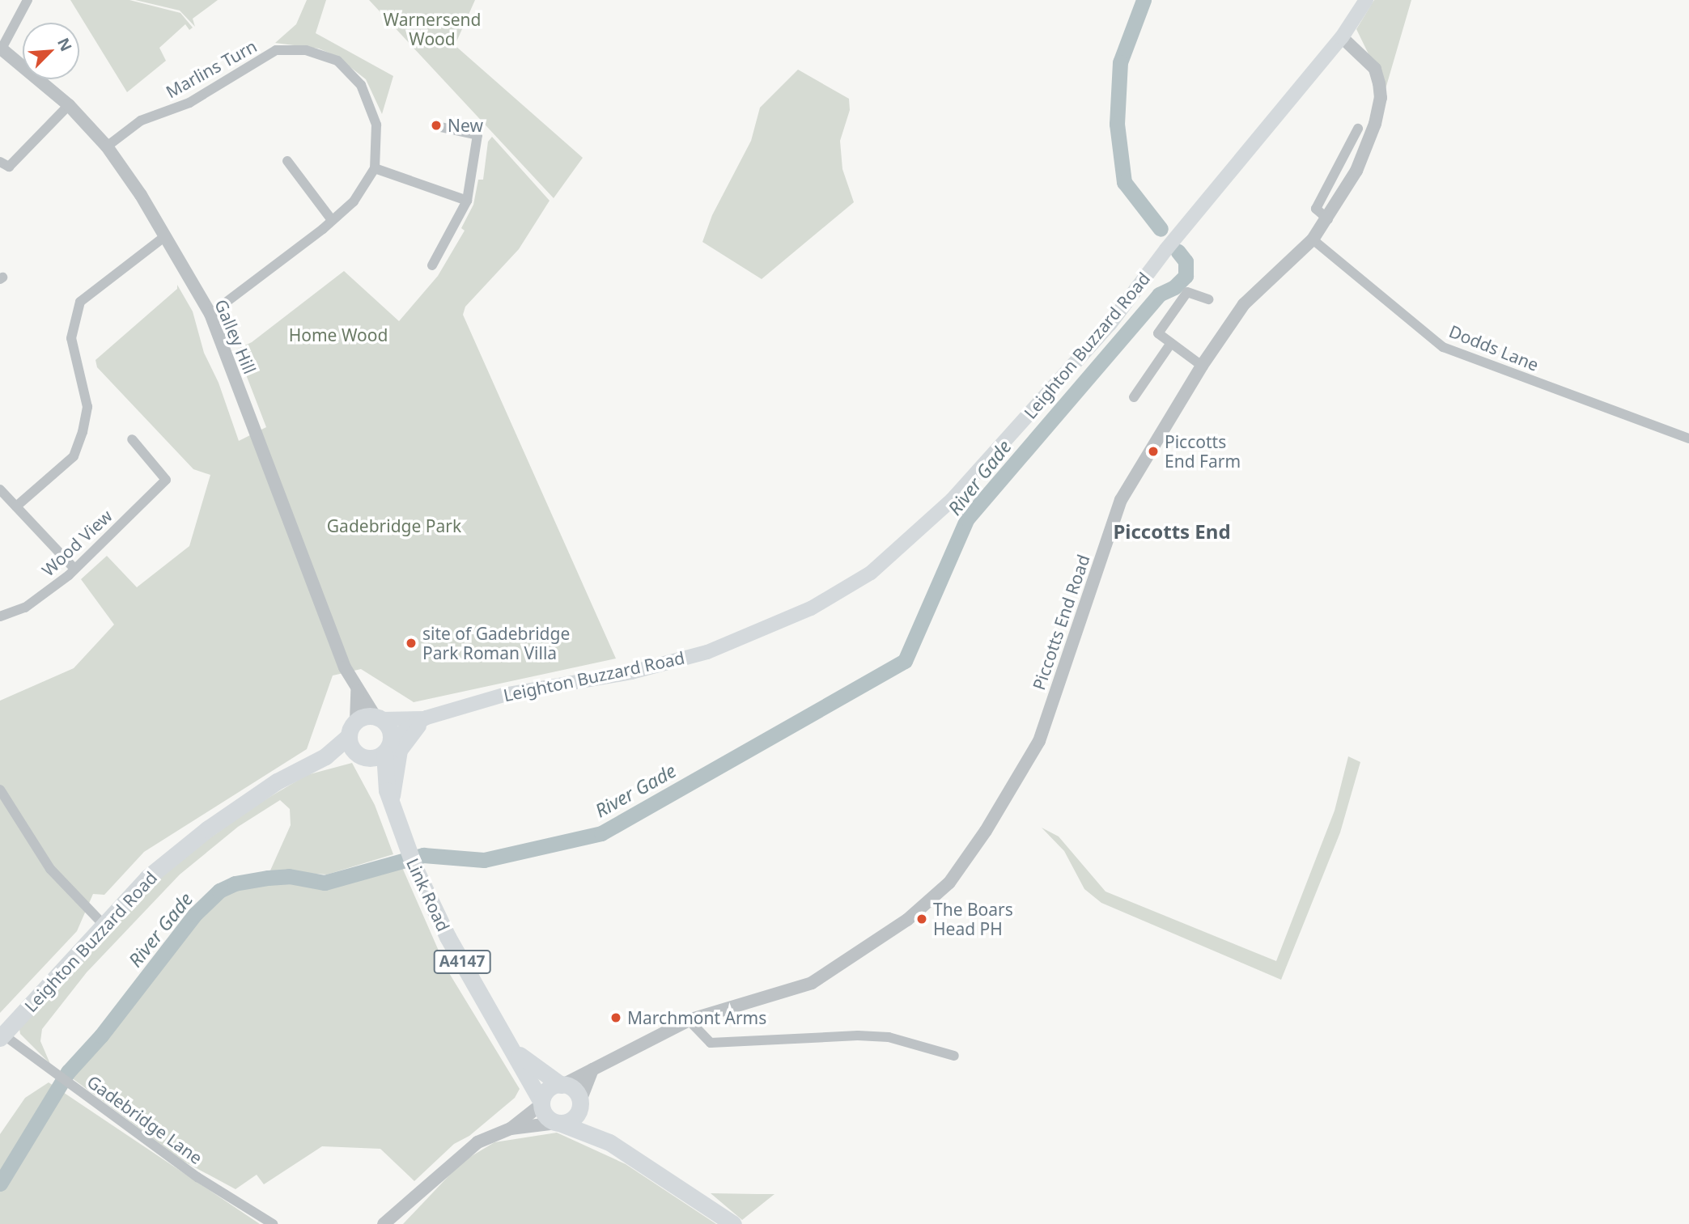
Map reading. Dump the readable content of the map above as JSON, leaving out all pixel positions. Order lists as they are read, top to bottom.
{
  "streets": {
    "main road": ["Leighton Buzzard Road", "Link Road", "A4147"],
    "street": [
      "Marlins Turn",
      "Galley Hill",
      "Dodds Lane",
      "Wood View",
      "Piccotts End Road",
      "Gadebridge Lane"
    ]
  },
  "crossings": [
    ["Marlins Turn", "Galley Hill"],
    ["Galley Hill", "Leighton Buzzard Road"],
    ["Galley Hill", "Link Road"],
    ["Leighton Buzzard Road", "Piccotts End Road"],
    ["Leighton Buzzard Road", "Link Road"],
    ["Leighton Buzzard Road", "Gadebridge Lane"],
    ["Dodds Lane", "Piccotts End Road"],
    ["Piccotts End Road", "Link Road"]
  ],
  "districts": ["Piccotts End"],
  "water": ["River Gade"],
  "parks": ["Warnersend Wood", "Home Wood", "Gadebridge Park"],
  "places": [
    "New",
    "Piccotts End Farm",
    "site of Gadebridge Park Roman Villa",
    "The Boars Head PH",
    "Marchmont Arms"
  ],
  "north": "top right"
}
